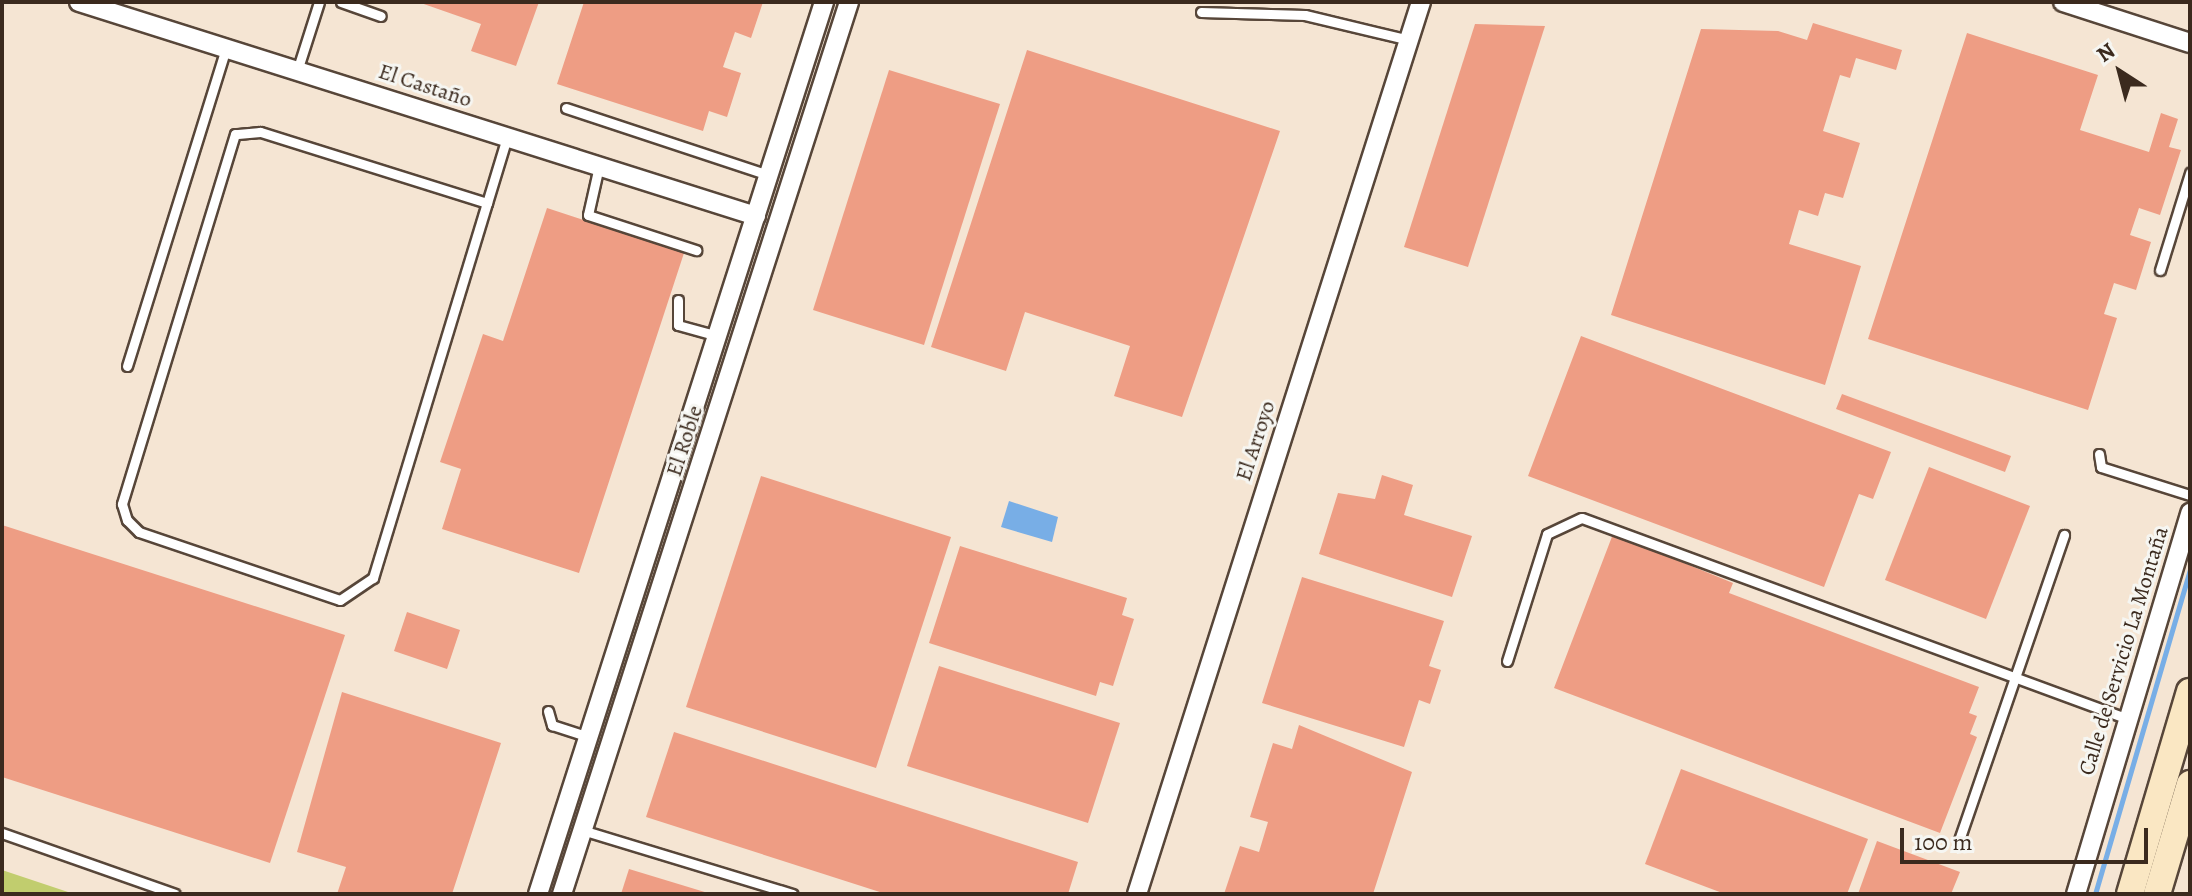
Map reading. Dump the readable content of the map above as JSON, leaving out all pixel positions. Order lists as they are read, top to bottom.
{
  "streets": {
    "street": [
      "El Castaño",
      "El Roble",
      "El Arroyo",
      "Calle de Servicio La Montaña"
    ]
  },
  "crossings": [
    ["El Castaño", "El Roble"]
  ],
  "scale_bar": "100 m",
  "north": "top left"
}
